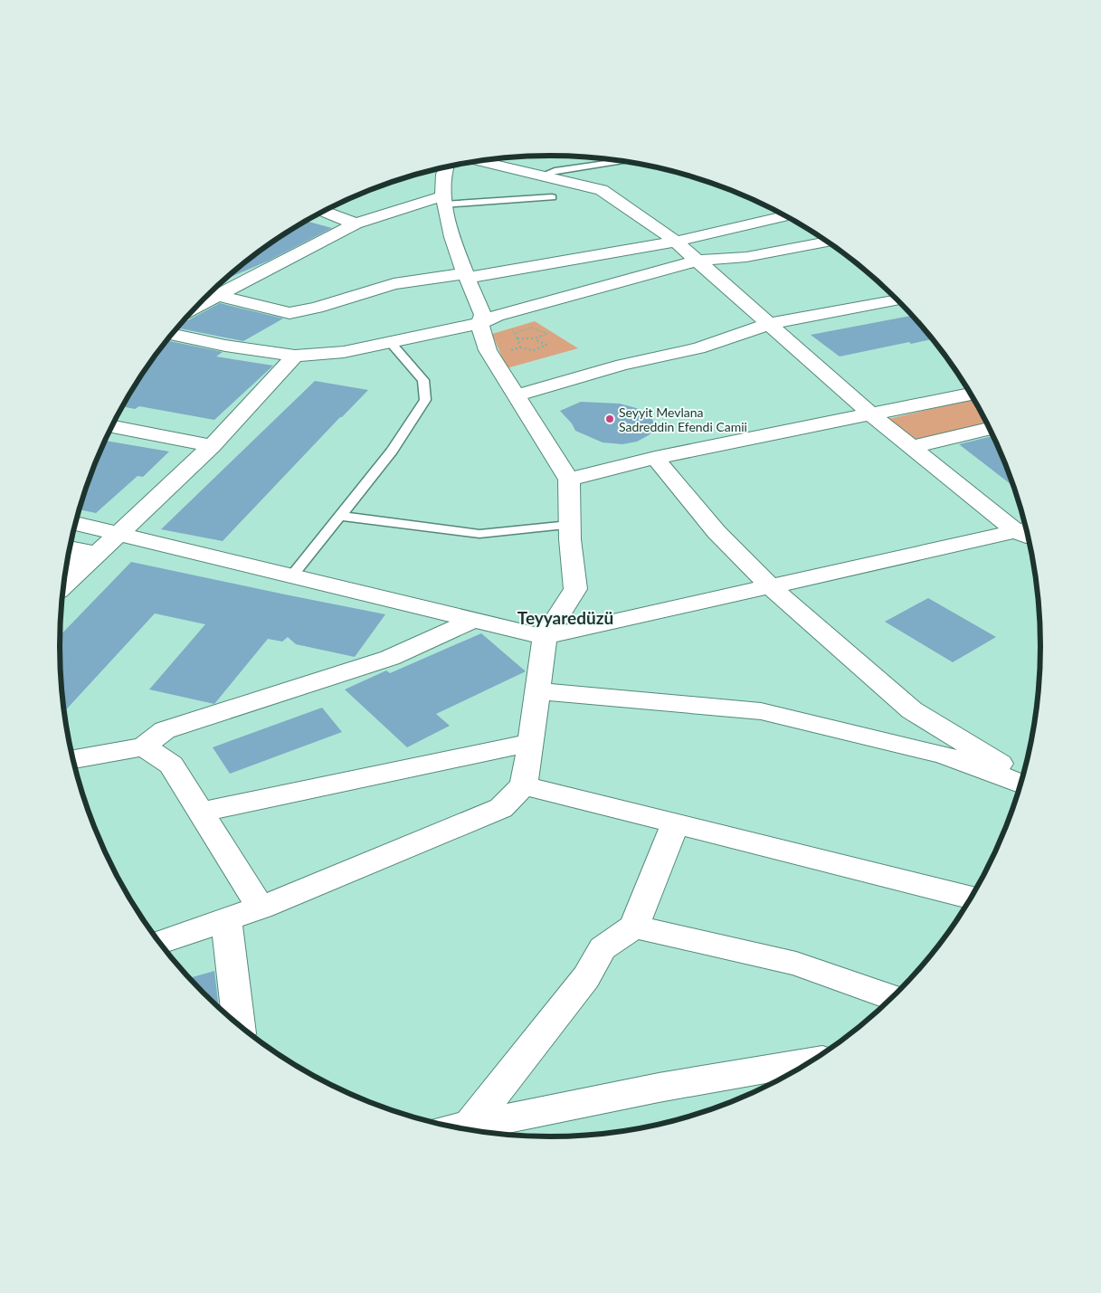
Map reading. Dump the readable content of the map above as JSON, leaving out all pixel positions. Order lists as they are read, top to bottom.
{
  "districts": ["Teyyaredüzü"],
  "places": ["Seyyit Mevlana Sadreddin Efendi Camii"]
}
